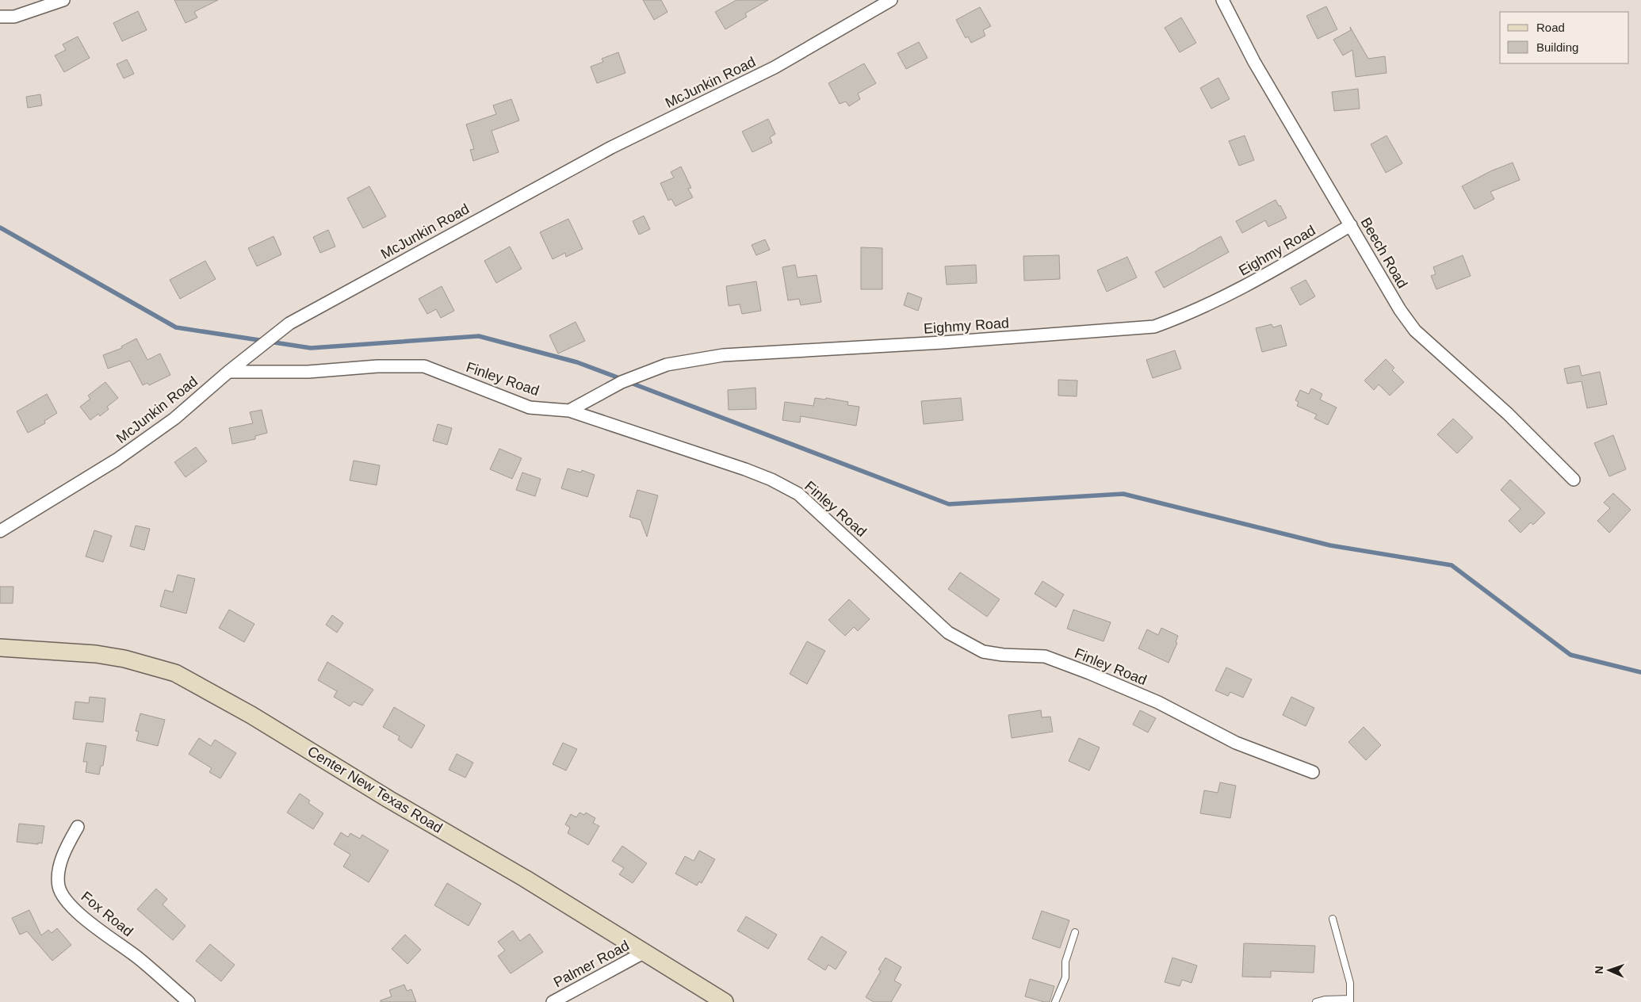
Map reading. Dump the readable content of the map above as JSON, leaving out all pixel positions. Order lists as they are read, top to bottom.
{
  "streets": {
    "street": [
      "McJunkin Road",
      "Eighmy Road",
      "Beech Road",
      "Finley Road",
      "Center New Texas Road",
      "Fox Road",
      "Palmer Road"
    ]
  },
  "crossings": [
    ["McJunkin Road", "Finley Road"],
    ["Eighmy Road", "Beech Road"],
    ["Eighmy Road", "Finley Road"],
    ["Center New Texas Road", "Palmer Road"]
  ],
  "legend": ["Road", "Building"],
  "north": "left"
}
